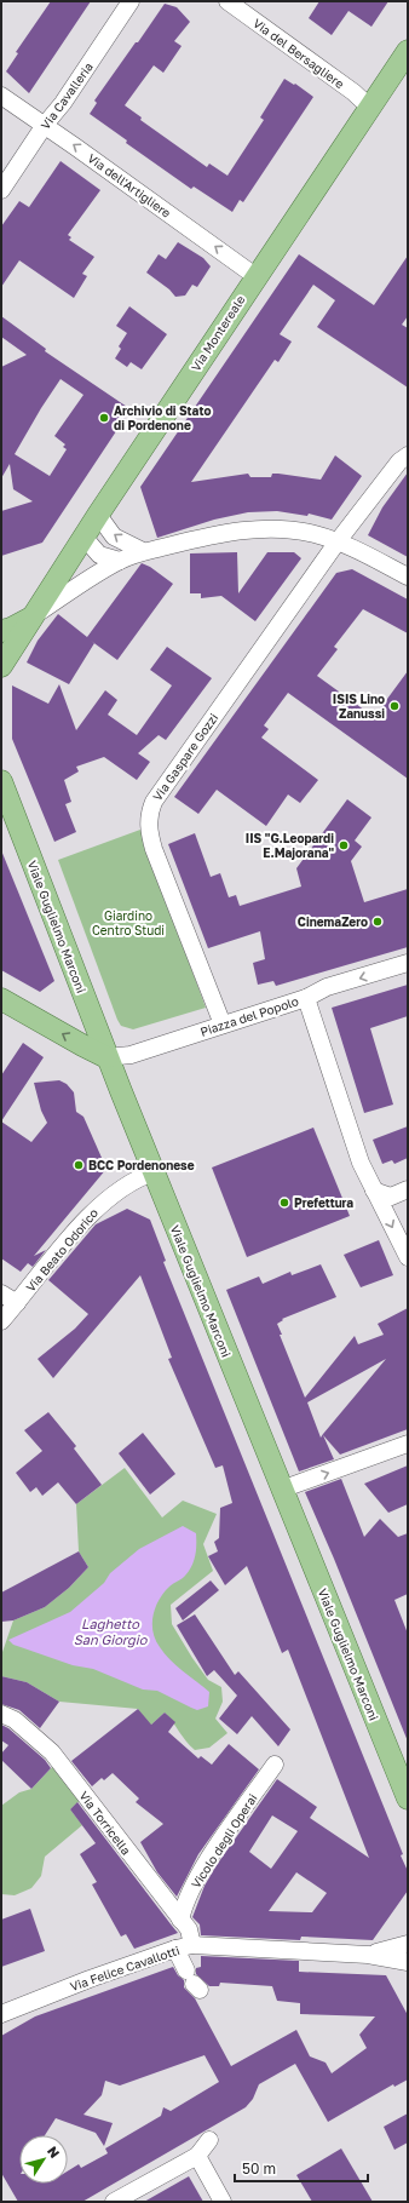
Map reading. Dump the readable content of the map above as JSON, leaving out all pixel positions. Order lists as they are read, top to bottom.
{
  "streets": {
    "main road": ["Via Montereale", "Viale Guglielmo Marconi"],
    "street": [
      "Via del Bersagliere",
      "Via Cavalleria",
      "Via dell'Artigliere",
      "Via Gaspare Gozzi",
      "Piazza del Popolo",
      "Via Beato Odorico",
      "Via Torricella",
      "Vicolo degli Operai",
      "Via Felice Cavallotti"
    ]
  },
  "crossings": [
    ["Via del Bersagliere", "Via Montereale"],
    ["Via Cavalleria", "Via dell'Artigliere"],
    ["Via dell'Artigliere", "Via Montereale"],
    ["Via Gaspare Gozzi", "Piazza del Popolo"],
    ["Viale Guglielmo Marconi", "Piazza del Popolo"],
    ["Viale Guglielmo Marconi", "Via Beato Odorico"],
    ["Via Torricella", "Vicolo degli Operai"],
    ["Via Torricella", "Via Felice Cavallotti"]
  ],
  "one_way": ["Via dell'Artigliere"],
  "water": ["Laghetto San Giorgio"],
  "parks": ["Giardino Centro Studi"],
  "places": [
    "Archivio di Stato di Pordenone",
    "ISIS Lino Zanussi",
    "IIS \"G.Leopardi E.Majorana\"",
    "CinemaZero",
    "BCC Pordenonese",
    "Prefettura"
  ],
  "scale_bar": "50 m",
  "north": "top right"
}
